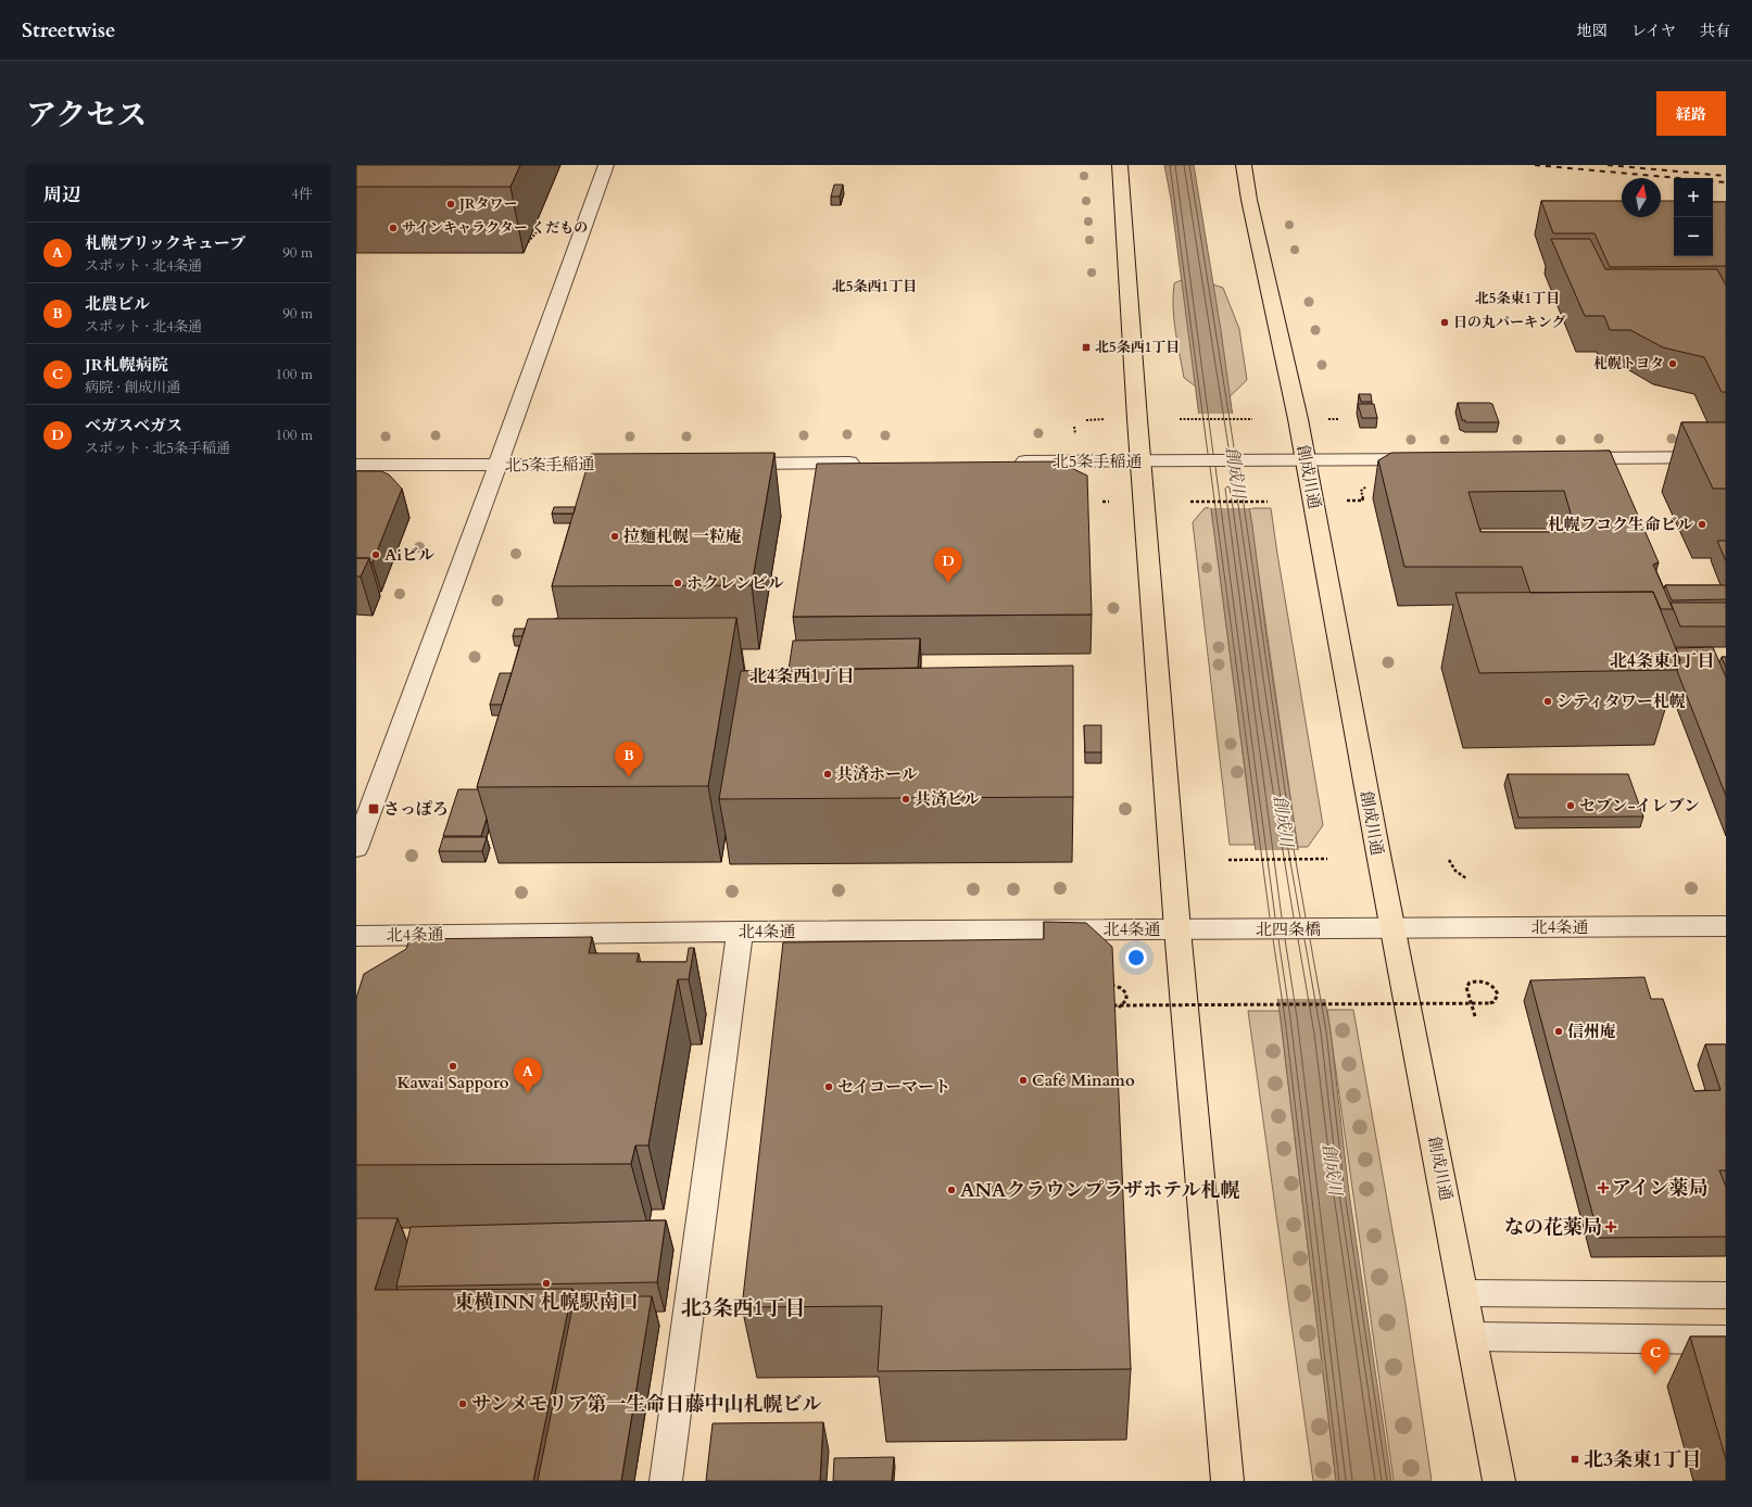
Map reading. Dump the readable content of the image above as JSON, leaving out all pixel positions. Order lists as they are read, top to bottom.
{
  "streets": {
    "highway": ["創成川通"],
    "street": ["北5条手稲通", "北4条通", "北四条橋"]
  },
  "crossings": [
    ["北5条手稲通", "創成川通"],
    ["創成川通", "北4条通"],
    ["北4条通", "北四条橋"]
  ],
  "districts": [
    "北5条西1丁目",
    "北5条東1丁目",
    "北4条東1丁目",
    "北4条西1丁目",
    "北3条西1丁目"
  ],
  "water": ["創成川"],
  "places": {
    "other": [
      "JRタワー",
      "サインキャラクター くだもの",
      "日の丸パーキング",
      "札幌トヨタ",
      "札幌フコク生命ビル",
      "拉麵札幌 一粒庵",
      "Aiビル",
      "ホクレンビル",
      "シティタワー札幌",
      "共済ホール",
      "共済ビル",
      "セブン-イレブン",
      "信州庵",
      "Kawai Sapporo",
      "Café Minamo",
      "セイコーマート",
      "ANAクラウンプラザホテル札幌",
      "東横INN 札幌駅南口",
      "サンメモリア第一生命日藤中山札幌ビル"
    ],
    "transit": ["北5条西1丁目", "さっぽろ", "北3条東1丁目"],
    "health": ["アイン薬局", "なの花薬局"]
  },
  "north": "top",
  "page": {
    "header": "Streetwise",
    "nav": ["地図", "レイヤ", "共有"],
    "title": "アクセス",
    "buttons": "経路",
    "heading": ["周辺", "4件"],
    "map_buttons": ["+", "−"],
    "list": [
      {
        "mark": "A",
        "name": "札幌ブリックキューブ",
        "note": "スポット · 北4条通",
        "value": "90 m"
      },
      {
        "mark": "B",
        "name": "北農ビル",
        "note": "スポット · 北4条通",
        "value": "90 m"
      },
      {
        "mark": "C",
        "name": "JR札幌病院",
        "note": "病院 · 創成川通",
        "value": "100 m"
      },
      {
        "mark": "D",
        "name": "ベガスベガス",
        "note": "スポット · 北5条手稲通",
        "value": "100 m"
      }
    ],
    "pins": [
      "D",
      "B",
      "A",
      "C"
    ]
  }
}
